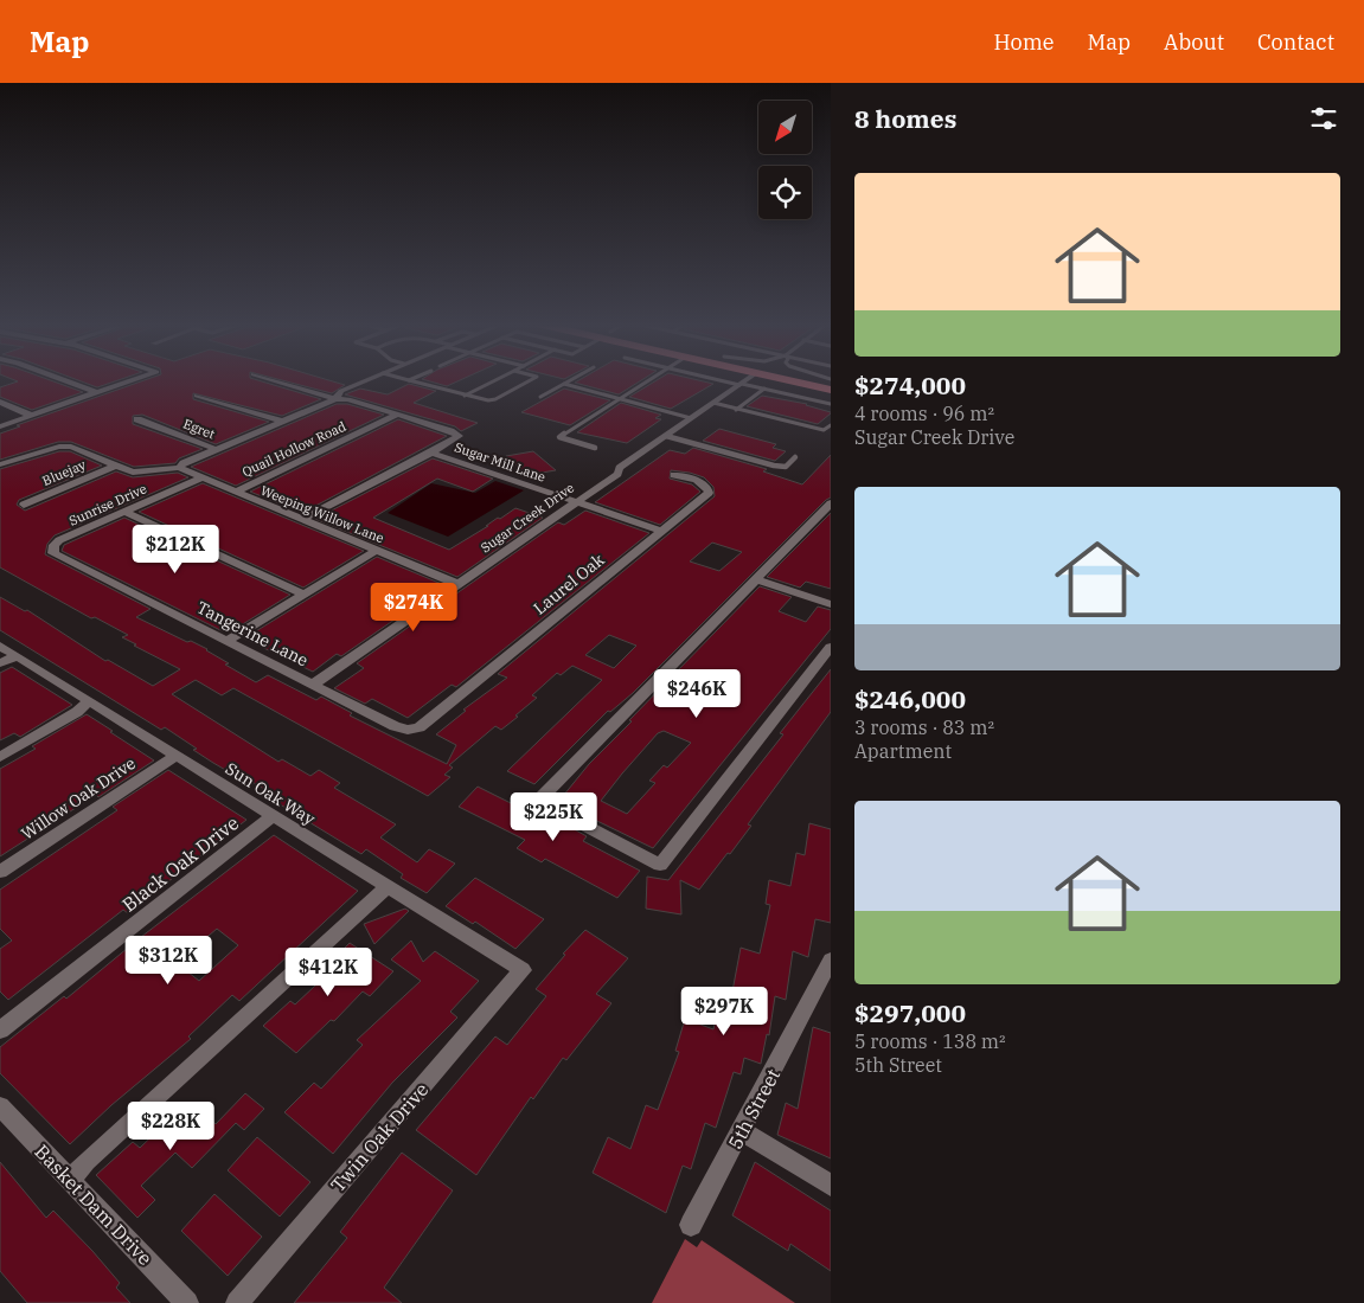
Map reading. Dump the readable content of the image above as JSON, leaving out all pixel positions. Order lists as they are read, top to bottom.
{
  "streets": {
    "street": [
      "Egret",
      "Quail Hollow Road",
      "Sugar Mill Lane",
      "Bluejay",
      "Sunrise Drive",
      "Weeping Willow Lane",
      "Sugar Creek Drive",
      "Laurel Oak",
      "Tangerine Lane",
      "Sun Oak Way",
      "Willow Oak Drive",
      "Black Oak Drive",
      "5th Street",
      "Twin Oak Drive",
      "Basket Dam Drive"
    ]
  },
  "crossings": [
    ["Quail Hollow Road", "Weeping Willow Lane"],
    ["Sugar Mill Lane", "Sugar Creek Drive"],
    ["Sugar Mill Lane", "Laurel Oak"],
    ["Sunrise Drive", "Weeping Willow Lane"],
    ["Sunrise Drive", "Tangerine Lane"],
    ["Weeping Willow Lane", "Sugar Creek Drive"],
    ["Sugar Creek Drive", "Tangerine Lane"],
    ["Laurel Oak", "Tangerine Lane"],
    ["Sun Oak Way", "Willow Oak Drive"],
    ["Sun Oak Way", "Black Oak Drive"],
    ["Sun Oak Way", "Twin Oak Drive"]
  ],
  "north": "bottom left",
  "page": {
    "header": "Map",
    "nav": [
      "Home",
      "Map",
      "About",
      "Contact"
    ],
    "heading": "8 homes",
    "list": [
      {
        "name": "$274,000",
        "note": "4 rooms · 96 m² · Sugar Creek Drive"
      },
      {
        "name": "$246,000",
        "note": "3 rooms · 83 m² · Apartment"
      },
      {
        "name": "$297,000",
        "note": "5 rooms · 138 m² · 5th Street"
      }
    ],
    "price": [
      "$212K",
      "$274K",
      "$246K",
      "$225K",
      "$312K",
      "$412K",
      "$297K",
      "$228K"
    ]
  }
}
